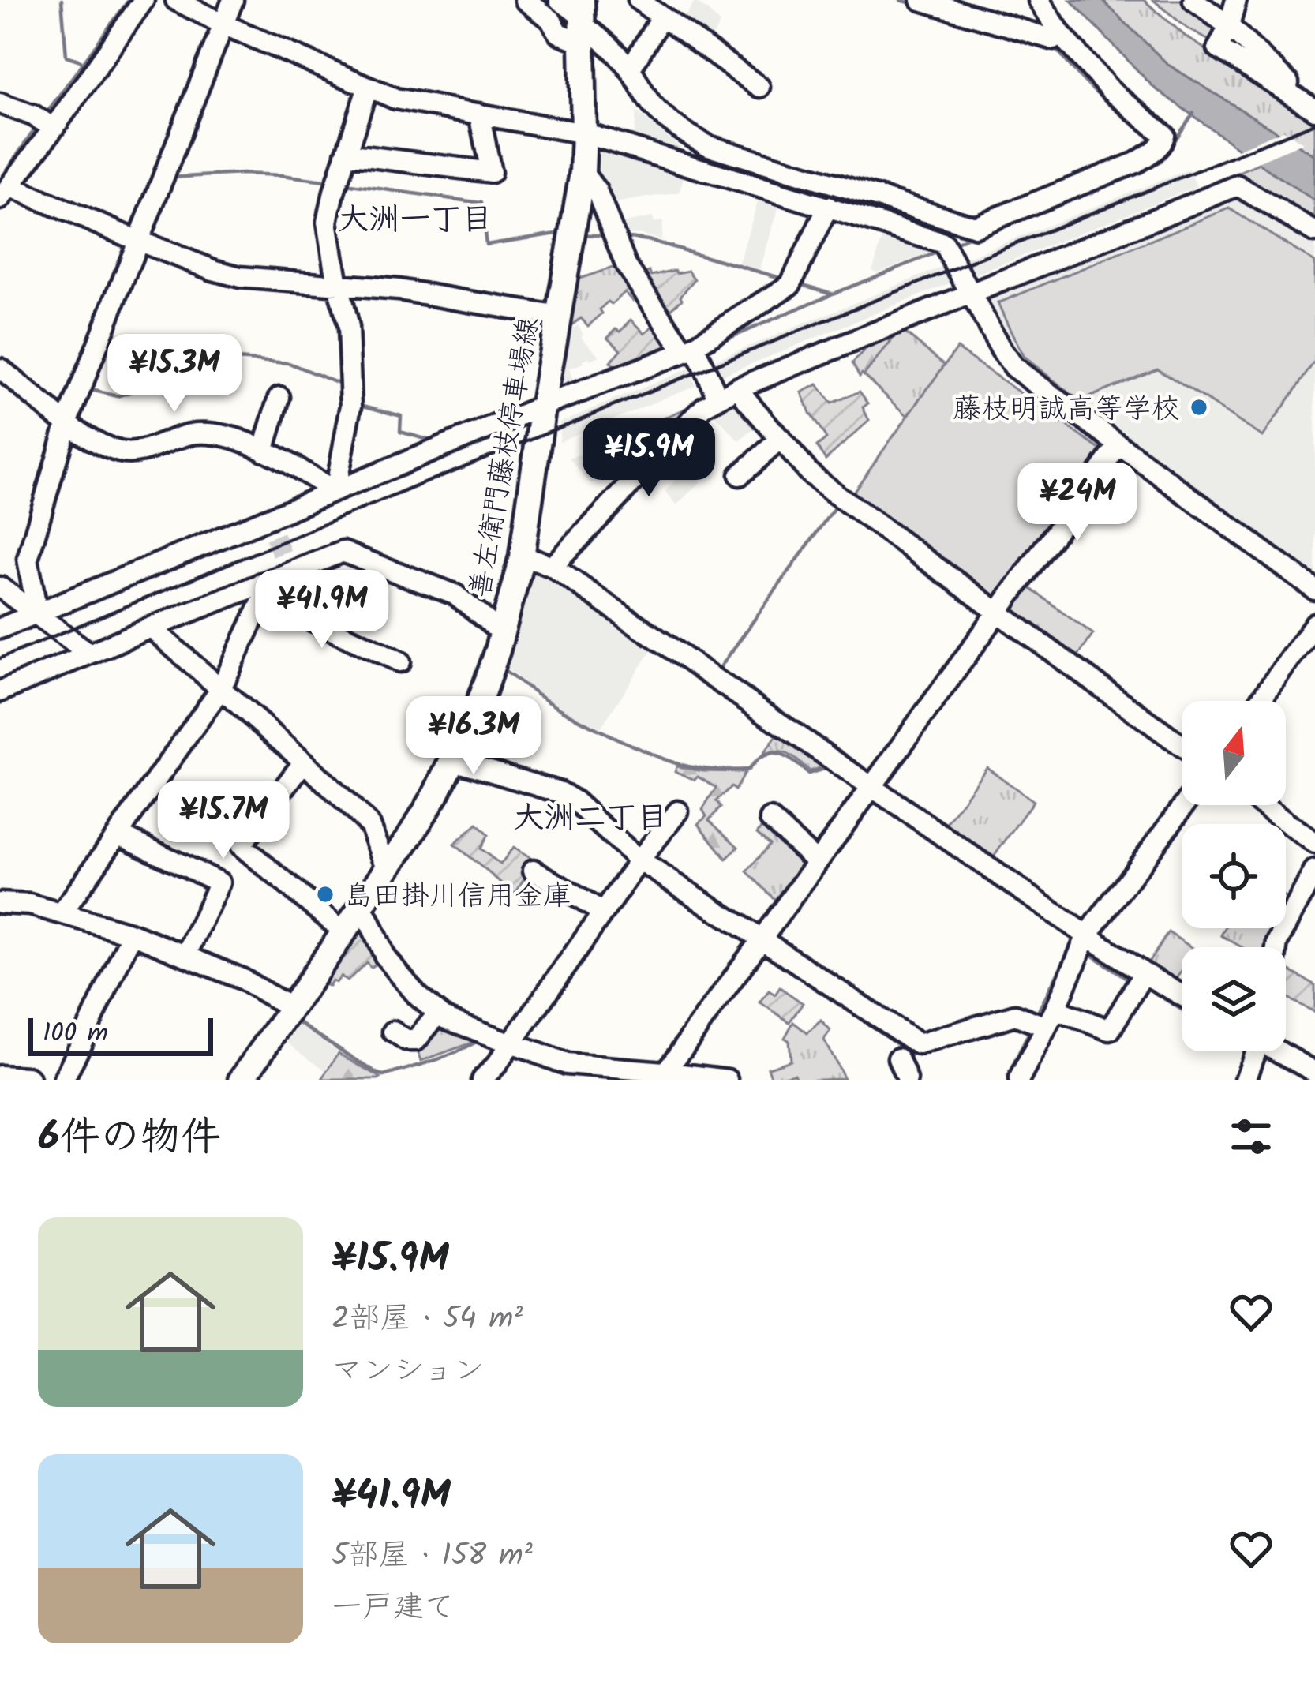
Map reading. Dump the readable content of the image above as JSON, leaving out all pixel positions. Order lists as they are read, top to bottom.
{
  "streets": {
    "main road": ["善左衛門藤枝停車場線"]
  },
  "districts": ["大洲一丁目", "大洲二丁目"],
  "places": ["藤枝明誠高等学校", "島田掛川信用金庫"],
  "scale_bar": "100 m",
  "north": "top",
  "page": {
    "price": [
      "¥15.3M",
      "¥15.9M",
      "¥24M",
      "¥41.9M",
      "¥16.3M",
      "¥15.7M"
    ],
    "scale": "100 m",
    "heading": "6件の物件",
    "list": [
      {
        "name": "¥15.9M",
        "note": "2部屋 · 54 m² · マンション"
      },
      {
        "name": "¥41.9M",
        "note": "5部屋 · 158 m² · 一戸建て"
      }
    ]
  }
}
